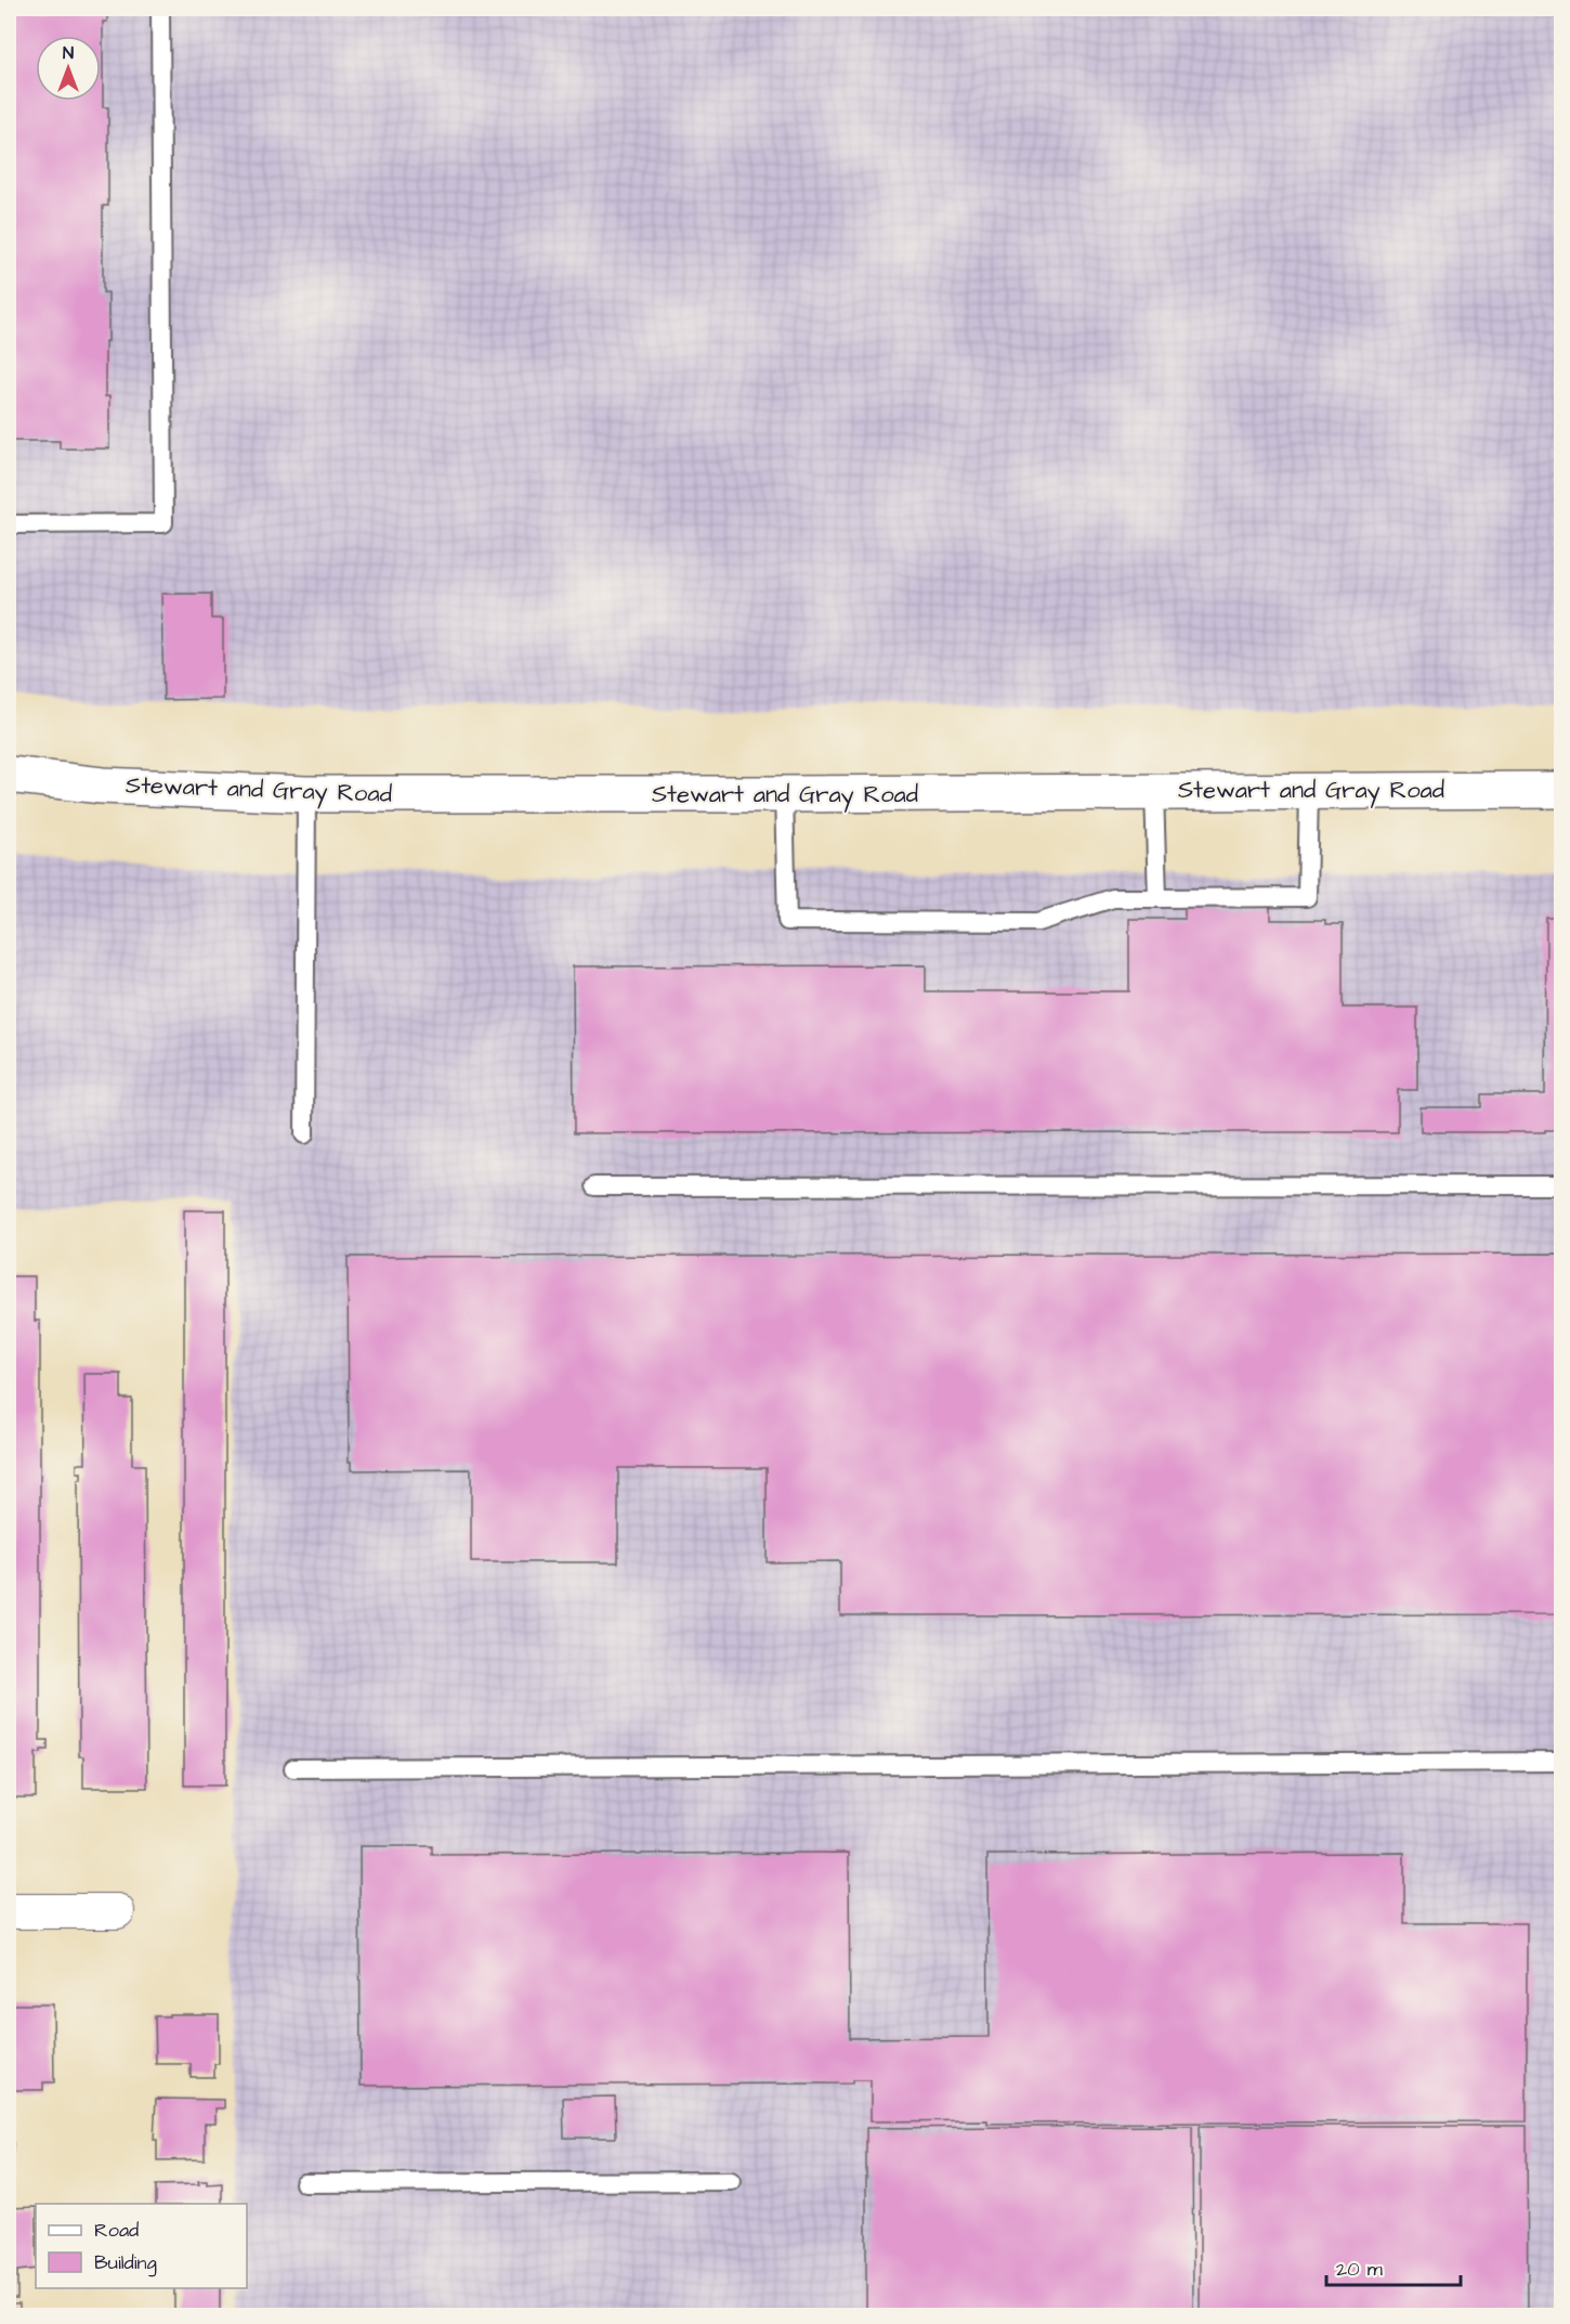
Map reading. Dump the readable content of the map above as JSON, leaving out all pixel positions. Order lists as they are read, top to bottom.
{
  "streets": {
    "main road": ["Stewart and Gray Road"]
  },
  "legend": ["Road", "Building"],
  "scale_bar": "20 m",
  "north": "top"
}
